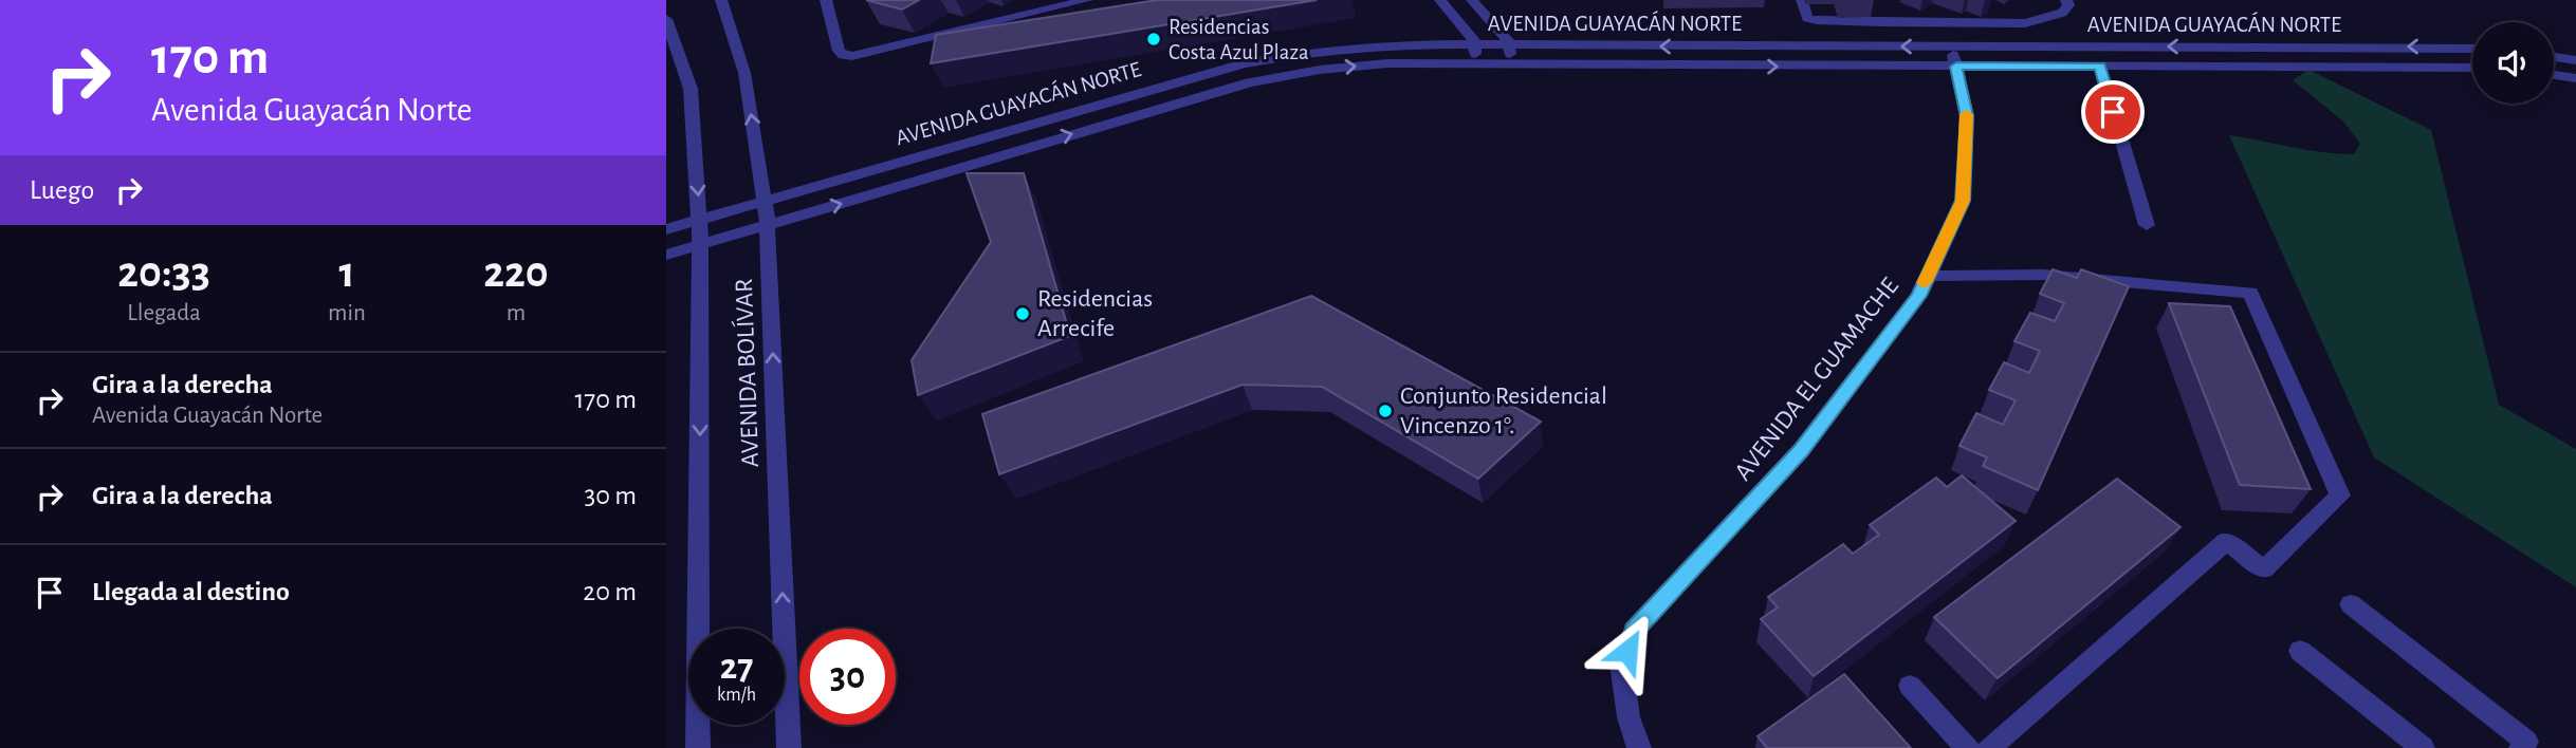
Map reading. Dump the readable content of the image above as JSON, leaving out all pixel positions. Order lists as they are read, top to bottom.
{
  "streets": {
    "street": ["AVENIDA GUAYACÁN NORTE", "AVENIDA BOLÍVAR", "AVENIDA EL GUAMACHE"]
  },
  "crossings": [
    ["AVENIDA GUAYACÁN NORTE", "AVENIDA BOLÍVAR"],
    ["AVENIDA GUAYACÁN NORTE", "AVENIDA EL GUAMACHE"]
  ],
  "places": ["Residencias Costa Azul Plaza", "Residencias Arrecife", "Conjunto Residencial Vincenzo 1°."],
  "page": {
    "turn": ["170 m", "Avenida Guayacán Norte"],
    "then": "Luego",
    "eta": [
      "20:33",
      "Llegada",
      "1",
      "min",
      "220",
      "m"
    ],
    "list": [
      {
        "name": "Gira a la derecha",
        "note": "Avenida Guayacán Norte",
        "value": "170 m"
      },
      {
        "name": "Gira a la derecha",
        "value": "30 m"
      },
      {
        "name": "Llegada al destino",
        "value": "20 m"
      }
    ],
    "speed": "27 km/h",
    "limit": "30"
  }
}
